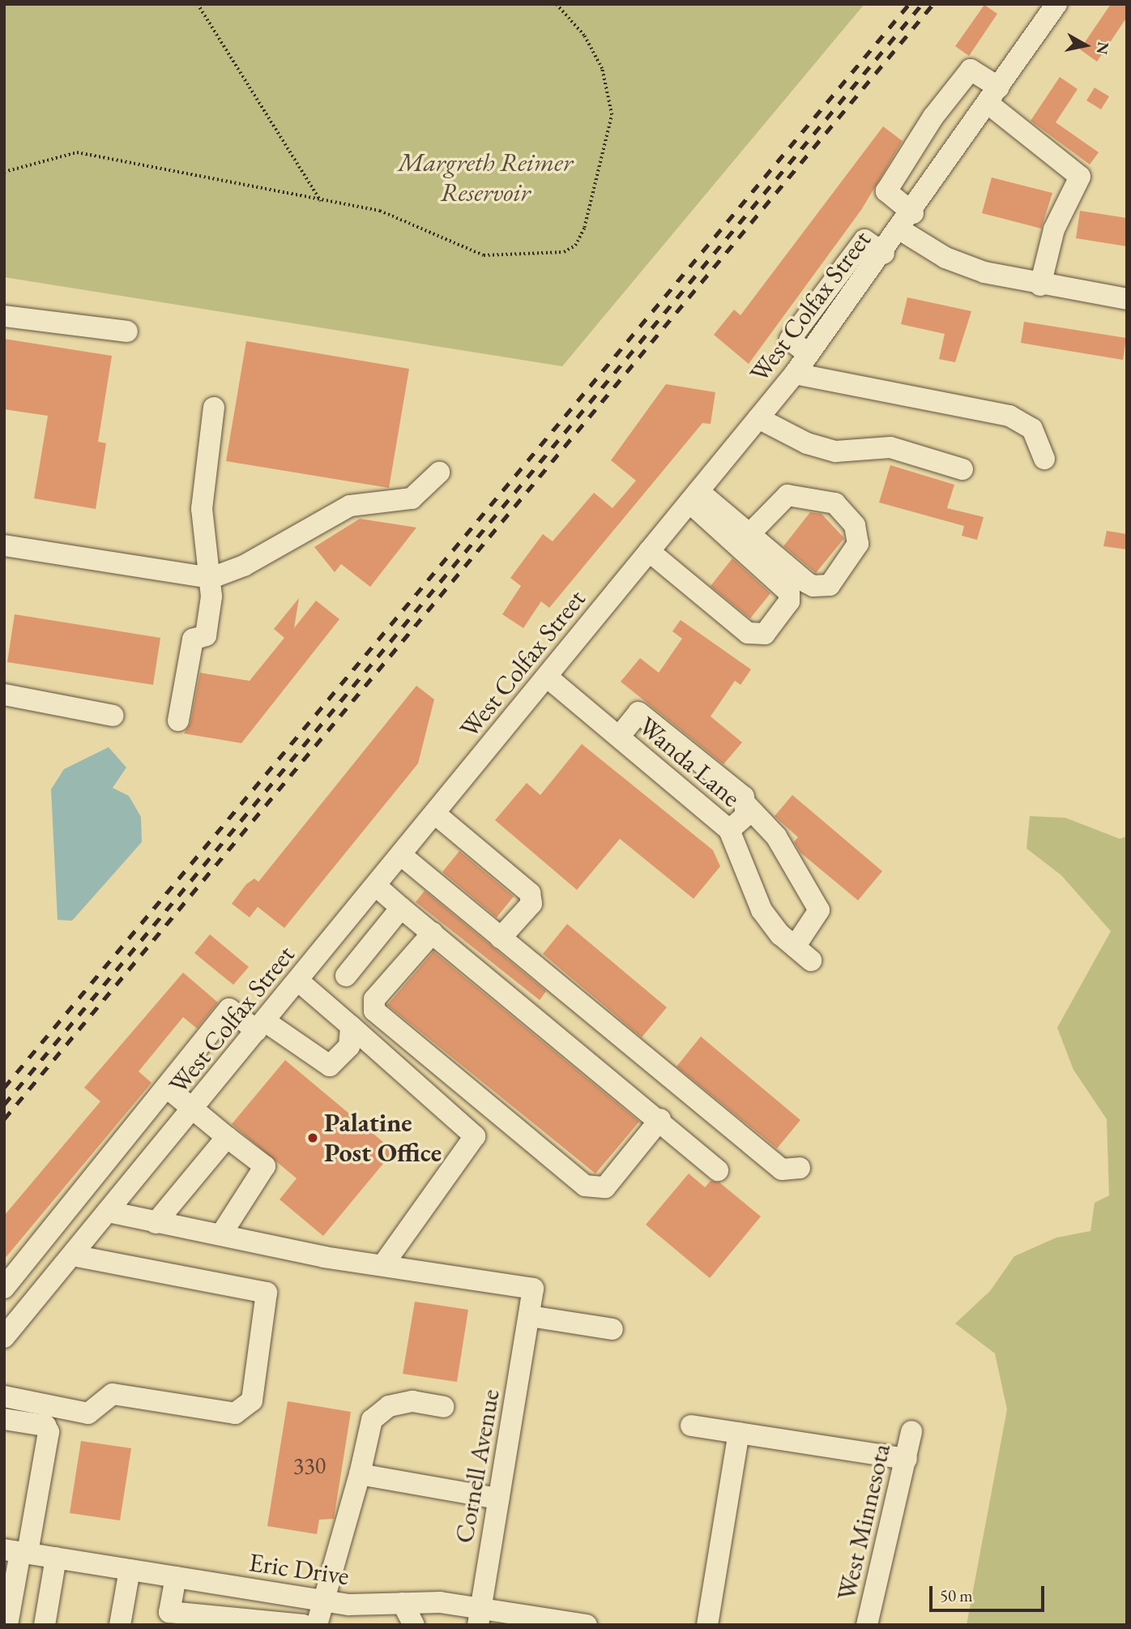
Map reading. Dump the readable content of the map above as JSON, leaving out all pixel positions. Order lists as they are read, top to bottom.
{
  "streets": {
    "street": [
      "West Colfax Street",
      "Wanda Lane",
      "Cornell Avenue",
      "West Minnesota",
      "Eric Drive"
    ]
  },
  "crossings": [
    ["West Colfax Street", "Wanda Lane"],
    ["Cornell Avenue", "Eric Drive"]
  ],
  "parks": ["Margreth Reimer Reservoir"],
  "places": ["Palatine Post Office"],
  "house_numbers": ["330"],
  "scale_bar": "50 m",
  "north": "right"
}
